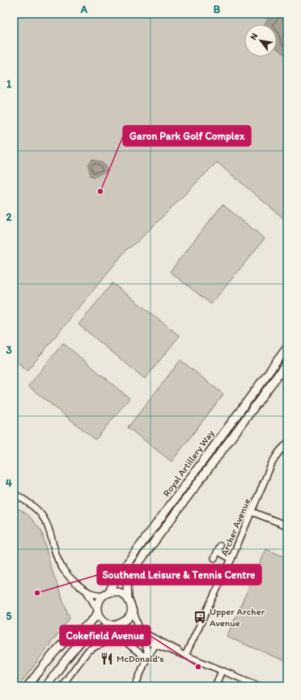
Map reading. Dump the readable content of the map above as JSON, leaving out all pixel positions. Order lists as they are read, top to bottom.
{
  "streets": {
    "main road": ["Royal Artillery Way"],
    "street": ["Archer Avenue"]
  },
  "places": {
    "other": ["Garon Park Golf Complex", "Southend Leisure & Tennis Centre", "Cokefield Avenue"],
    "bus stop": ["Upper Archer Avenue"],
    "restaurant": ["McDonald's"]
  },
  "north": "top left",
  "grid": {
    "columns": ["A", "B"],
    "rows": [
      "1",
      "2",
      "3",
      "4",
      "5"
    ]
  }
}
